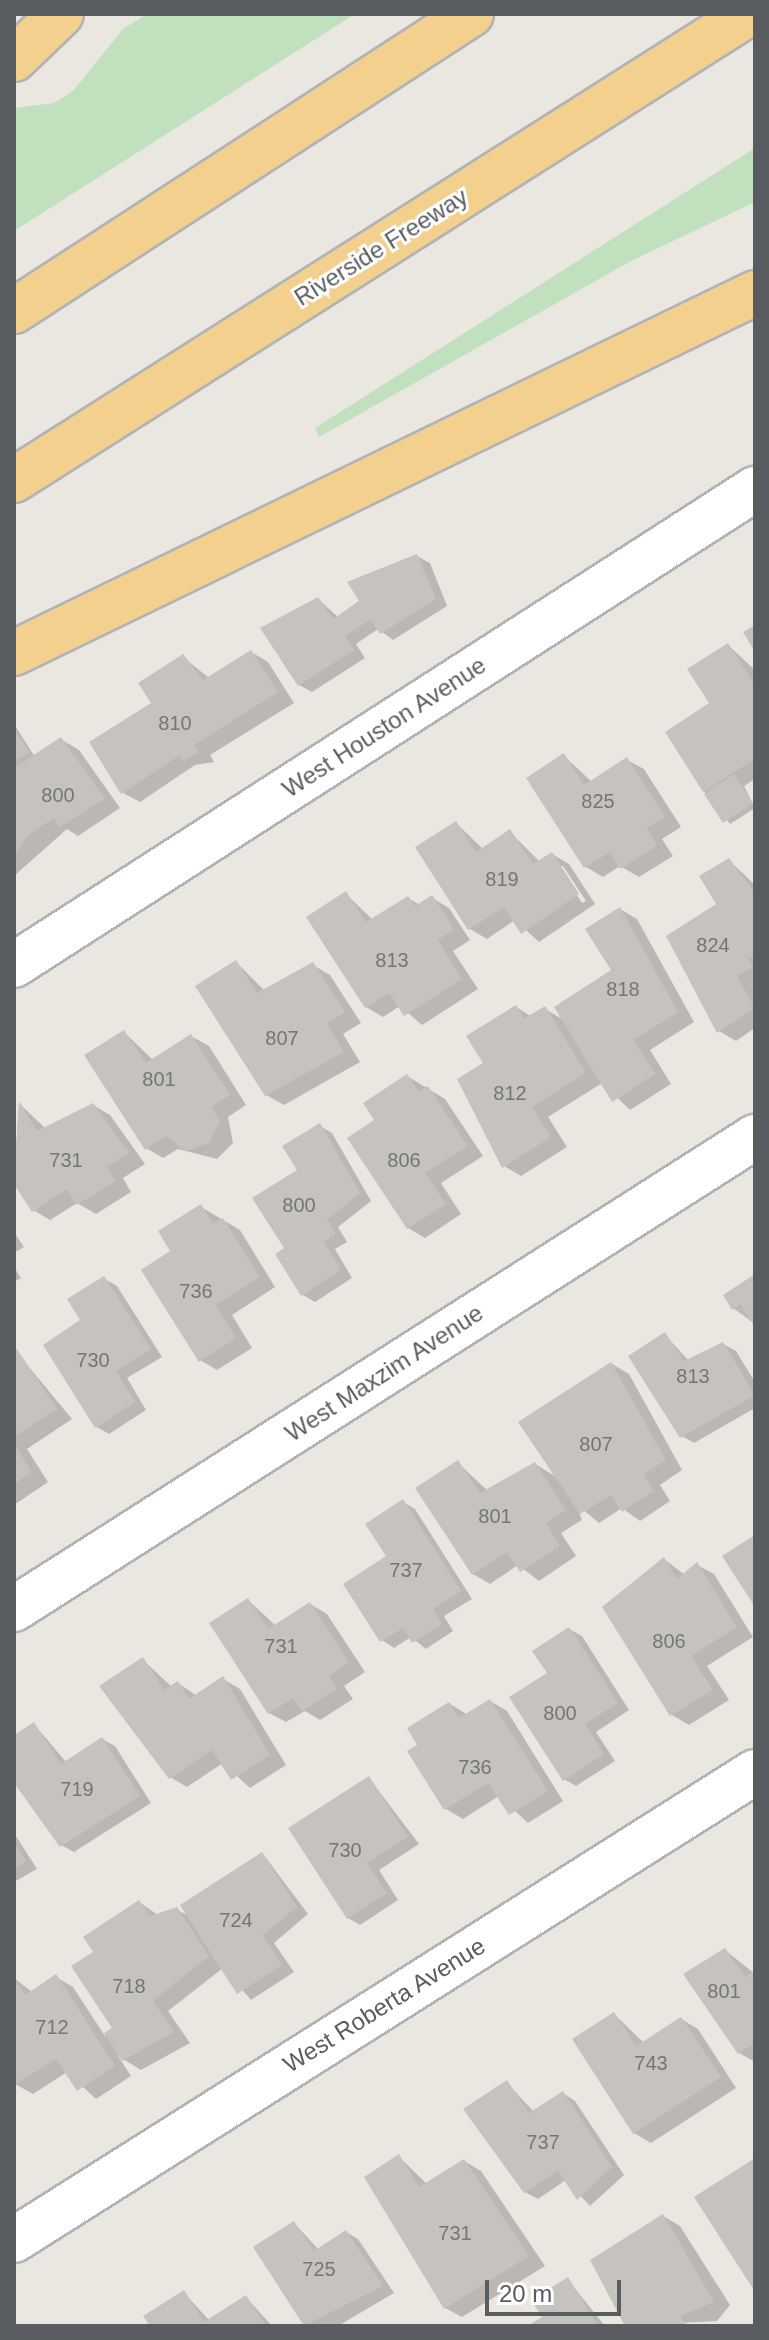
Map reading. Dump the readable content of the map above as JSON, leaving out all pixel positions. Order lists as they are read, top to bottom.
{
  "streets": {
    "highway": ["Riverside Freeway"],
    "street": ["West Houston Avenue", "West Maxzim Avenue", "West Roberta Avenue"]
  },
  "house_numbers": [
    "810",
    "800",
    "825",
    "819",
    "824",
    "813",
    "818",
    "807",
    "801",
    "812",
    "731",
    "806",
    "800",
    "736",
    "730",
    "813",
    "807",
    "801",
    "737",
    "806",
    "731",
    "800",
    "736",
    "719",
    "730",
    "724",
    "718",
    "801",
    "712",
    "743",
    "737",
    "731",
    "725"
  ],
  "scale_bar": "20 m"
}
